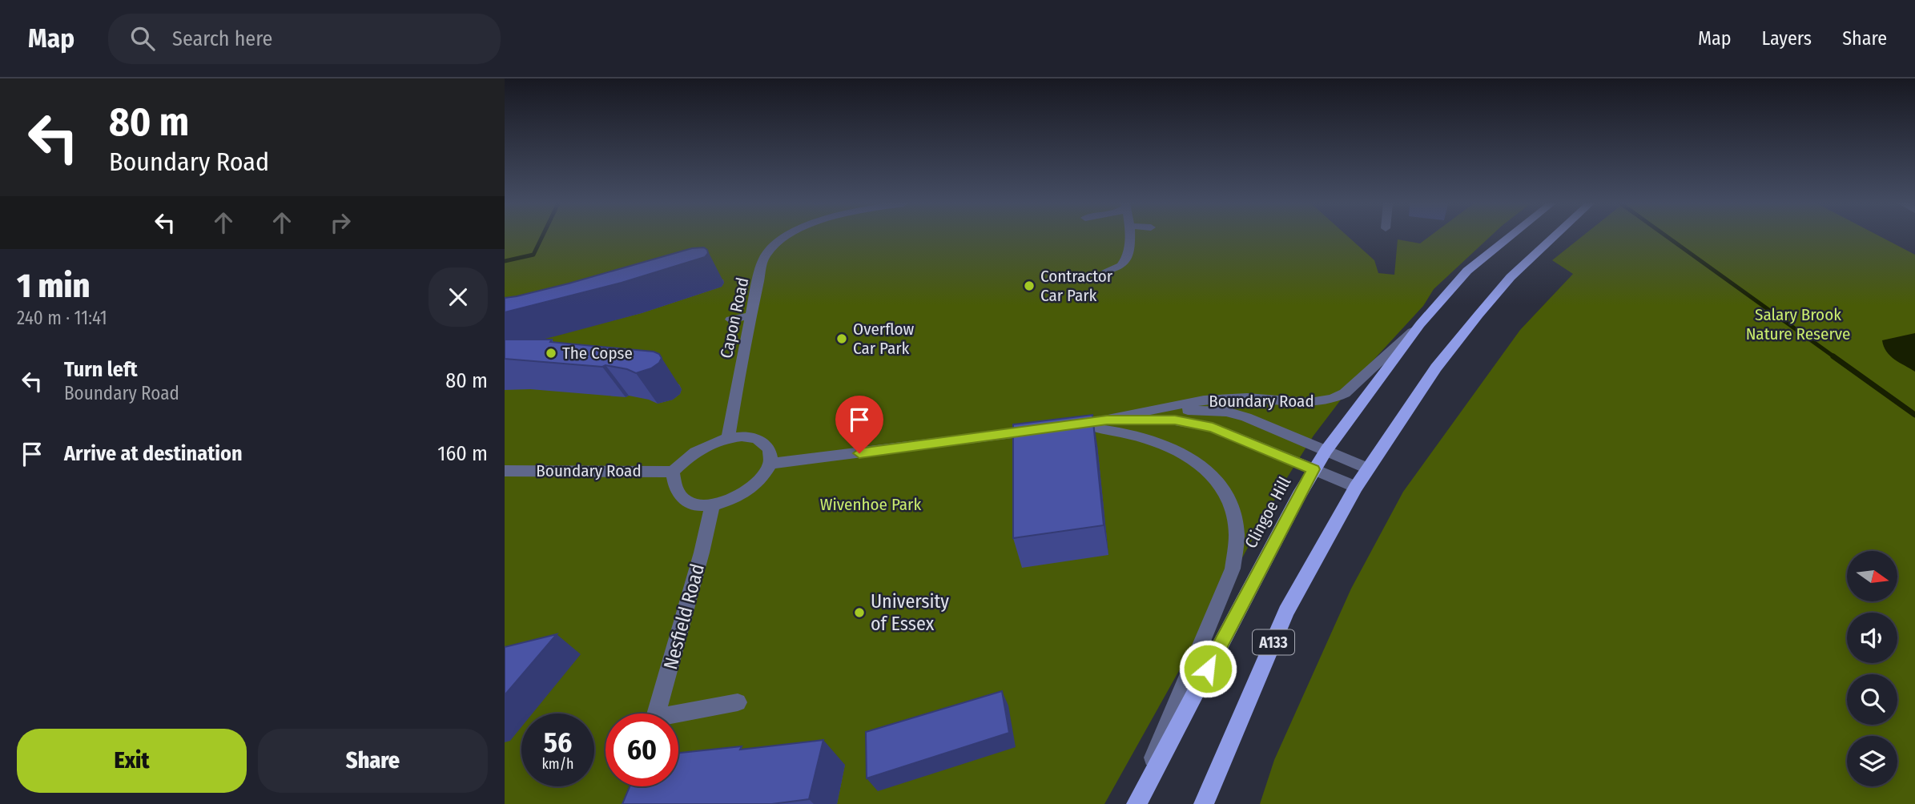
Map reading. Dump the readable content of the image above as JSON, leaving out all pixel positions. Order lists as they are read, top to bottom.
{
  "streets": {
    "main road": ["Clingoe Hill", "A133"],
    "street": ["Capon Road", "Boundary Road", "Nesfield Road"]
  },
  "crossings": [
    ["Capon Road", "Boundary Road"],
    ["Capon Road", "Nesfield Road"],
    ["Boundary Road", "Clingoe Hill"],
    ["Boundary Road", "Nesfield Road"],
    ["Boundary Road", "A133"]
  ],
  "parks": ["Salary Brook Nature Reserve", "Wivenhoe Park"],
  "places": [
    "Contractor Car Park",
    "Overflow Car Park",
    "The Copse",
    "University of Essex"
  ],
  "north": "right",
  "page": {
    "header": "Map",
    "search": "Search here",
    "nav": ["Map", "Layers", "Share"],
    "turn": ["80 m", "Boundary Road"],
    "heading": ["1 min", "240 m · 11:41"],
    "list": [
      {
        "name": "Turn left",
        "note": "Boundary Road",
        "value": "80 m"
      },
      {
        "name": "Arrive at destination",
        "value": "160 m"
      }
    ],
    "speed": "56 km/h",
    "limit": "60",
    "buttons": ["Exit", "Share"]
  }
}
